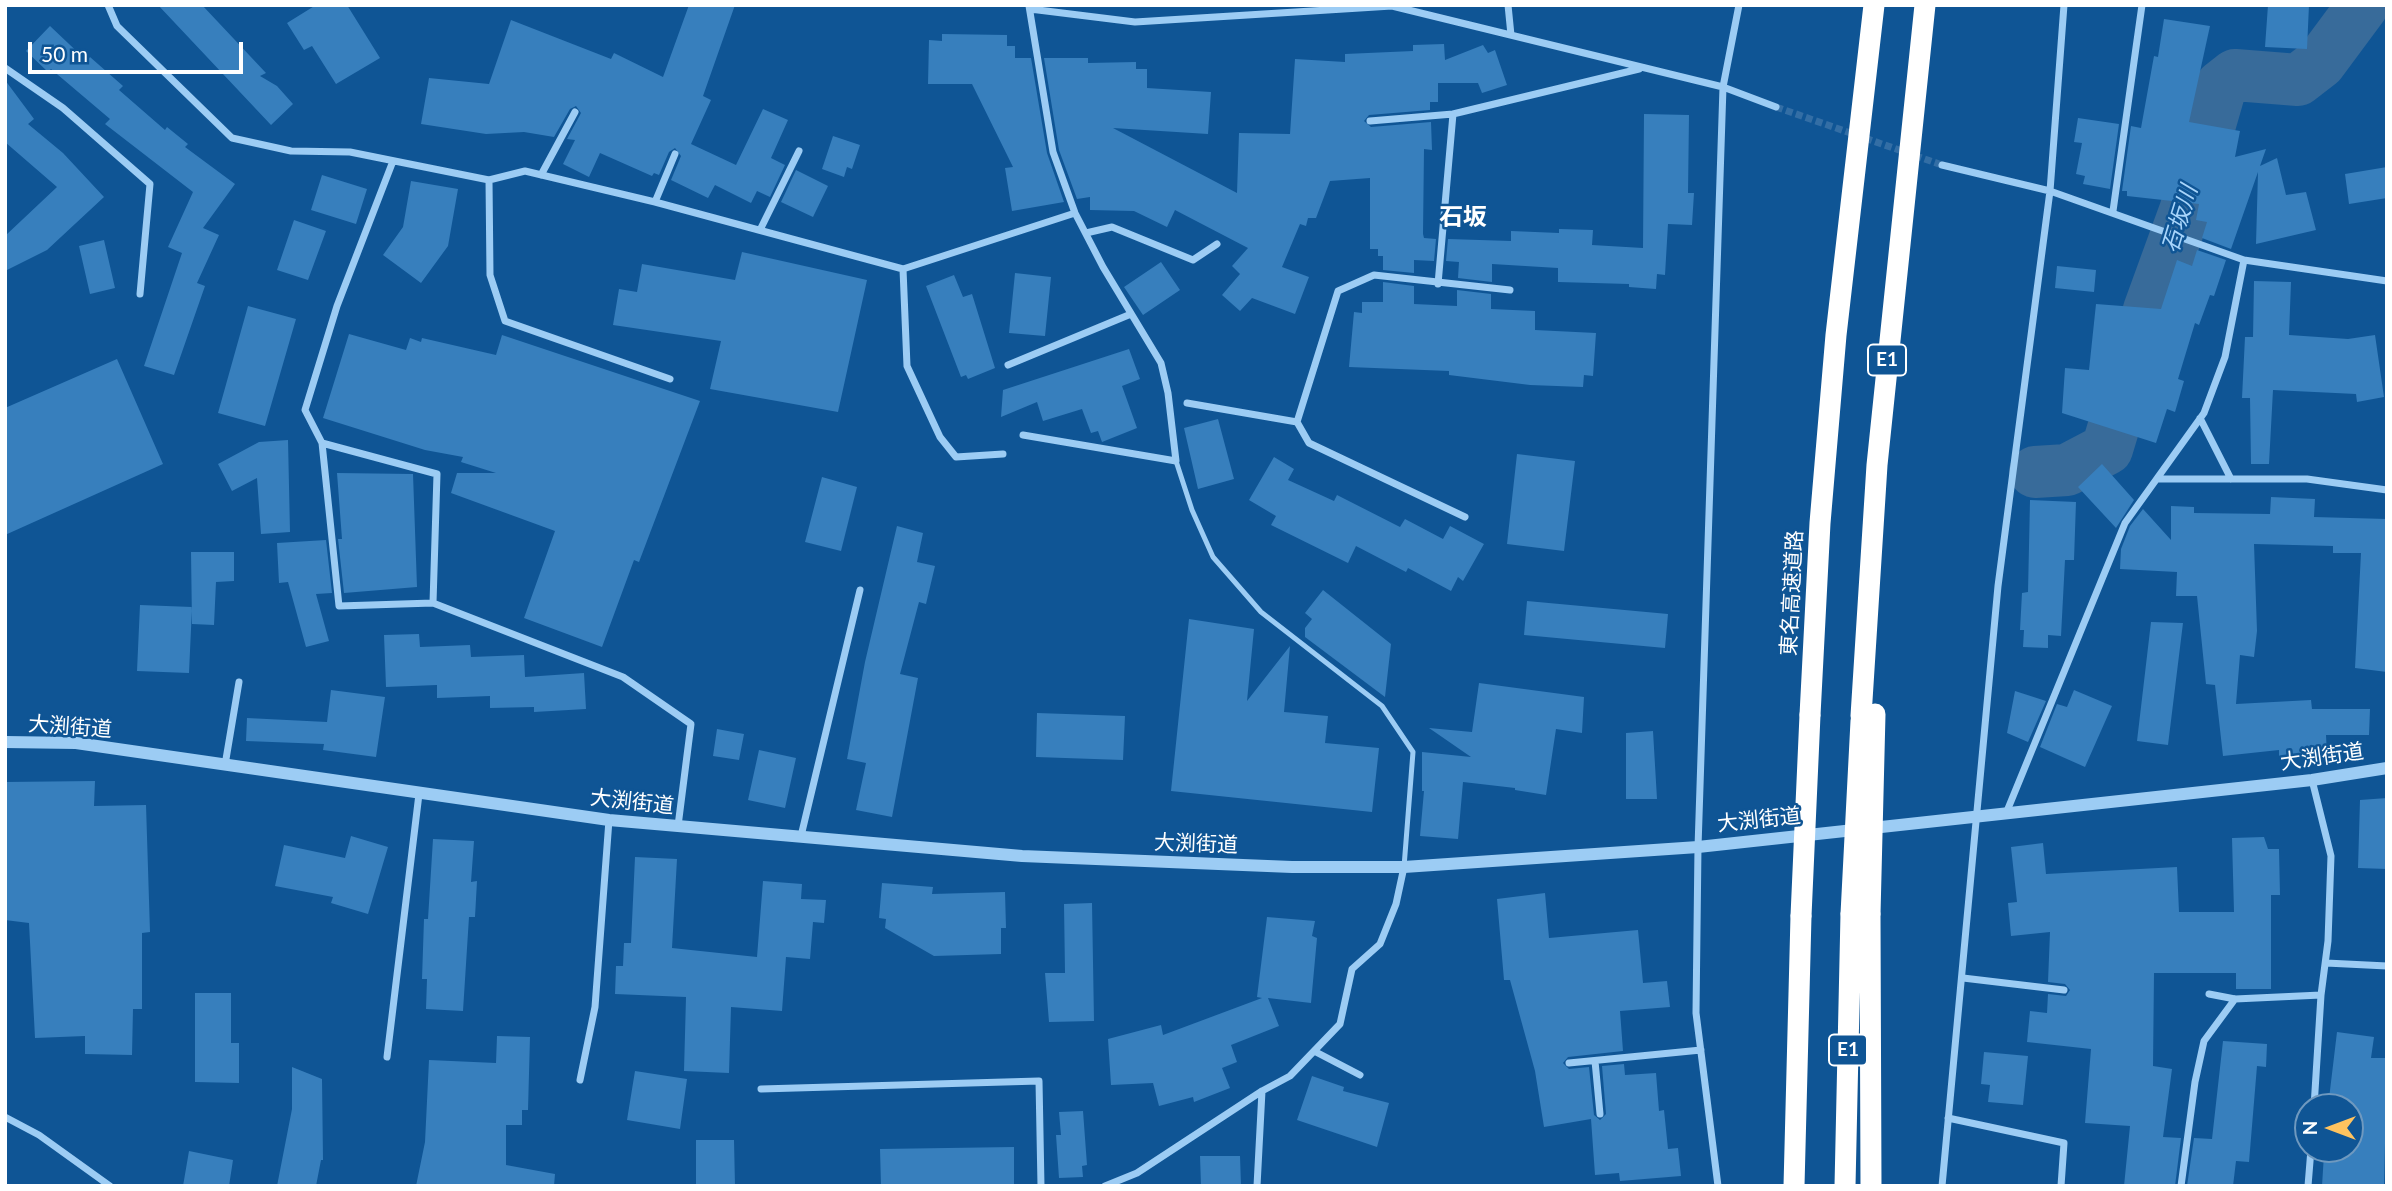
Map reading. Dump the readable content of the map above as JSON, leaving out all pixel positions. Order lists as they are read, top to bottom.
{
  "streets": {
    "highway": ["E1", "東名高速道路"],
    "street": ["大渕街道"]
  },
  "districts": ["石坂"],
  "water": ["石坂川"],
  "scale_bar": "50 m",
  "north": "left"
}
